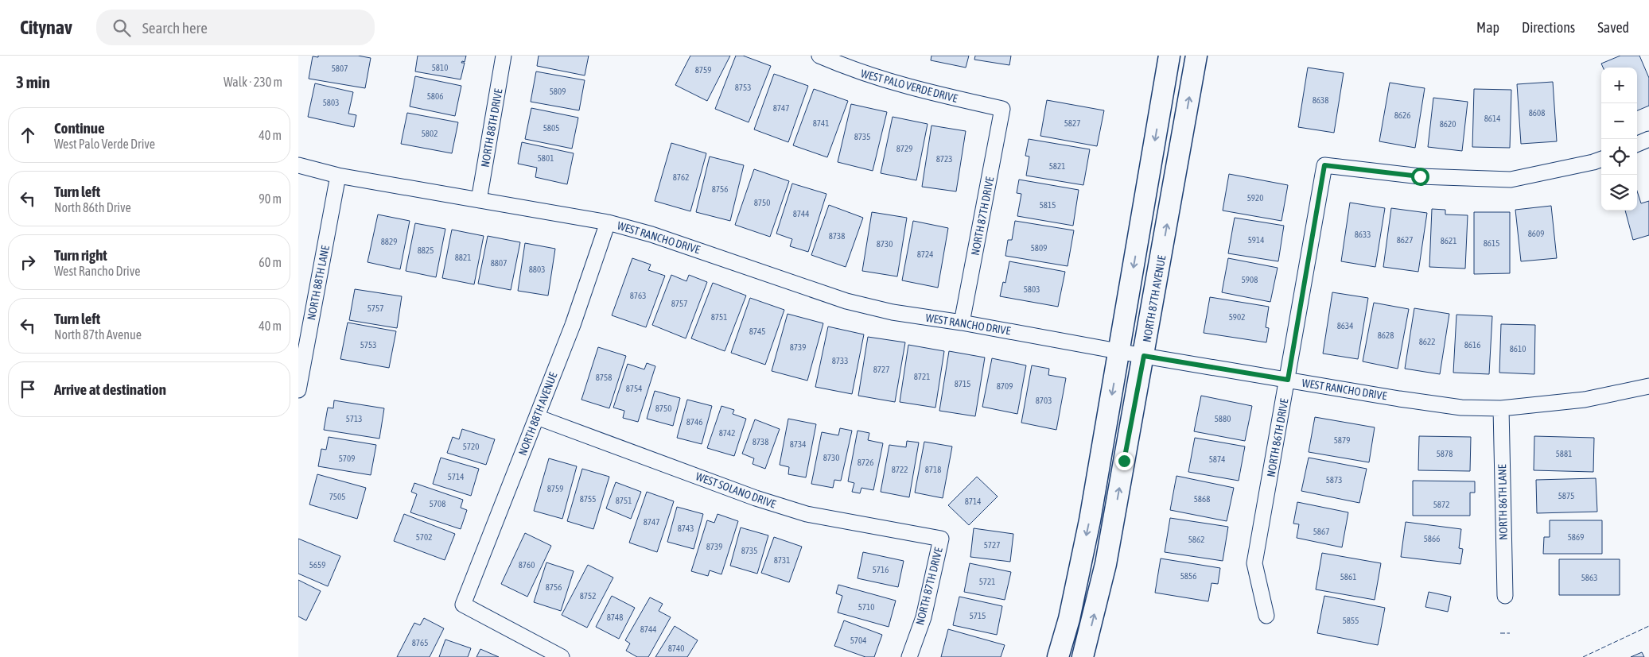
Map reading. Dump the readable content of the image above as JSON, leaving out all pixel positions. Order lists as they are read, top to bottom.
{
  "streets": {
    "street": [
      "WEST PALO VERDE DRIVE",
      "NORTH 88TH DRIVE",
      "NORTH 87TH DRIVE",
      "WEST RANCHO DRIVE",
      "NORTH 88TH LANE",
      "NORTH 87TH AVENUE",
      "NORTH 88TH AVENUE",
      "NORTH 86TH DRIVE",
      "WEST SOLANO DRIVE",
      "NORTH 86TH LANE"
    ]
  },
  "crossings": [
    ["WEST PALO VERDE DRIVE", "NORTH 87TH DRIVE"],
    ["NORTH 88TH DRIVE", "WEST RANCHO DRIVE"],
    ["NORTH 87TH DRIVE", "WEST RANCHO DRIVE"],
    ["NORTH 87TH DRIVE", "WEST SOLANO DRIVE"],
    ["WEST RANCHO DRIVE", "NORTH 88TH LANE"],
    ["WEST RANCHO DRIVE", "NORTH 87TH AVENUE"],
    ["WEST RANCHO DRIVE", "NORTH 88TH AVENUE"],
    ["WEST RANCHO DRIVE", "NORTH 86TH DRIVE"],
    ["WEST RANCHO DRIVE", "NORTH 86TH LANE"],
    ["NORTH 88TH AVENUE", "WEST SOLANO DRIVE"]
  ],
  "house_numbers": [
    "5810",
    "5807",
    "8759",
    "8753",
    "5809",
    "5806",
    "8638",
    "5803",
    "8747",
    "8608",
    "8626",
    "8614",
    "8741",
    "5827",
    "8620",
    "5805",
    "5802",
    "8735",
    "8729",
    "5801",
    "8723",
    "5821",
    "8762",
    "8756",
    "5920",
    "8750",
    "5815",
    "8744",
    "8609",
    "8633",
    "8738",
    "5914",
    "8627",
    "8621",
    "8829",
    "8615",
    "8730",
    "5809",
    "8825",
    "8724",
    "8821",
    "8807",
    "8803",
    "5908",
    "5803",
    "8763",
    "8757",
    "5757",
    "8751",
    "5902",
    "8634",
    "8745",
    "8628",
    "8622",
    "5753",
    "8616",
    "8739",
    "8610",
    "8733",
    "8727",
    "8721",
    "8758",
    "8715",
    "8709",
    "8754",
    "8703",
    "8750",
    "5713",
    "5880",
    "8746",
    "8742",
    "5879",
    "8738",
    "8734",
    "5720",
    "5878",
    "5881",
    "8730",
    "5709",
    "5874",
    "8726",
    "8722",
    "8718",
    "5714",
    "5873",
    "8759",
    "5875",
    "7505",
    "8755",
    "5868",
    "8751",
    "8714",
    "5708",
    "5872",
    "8747",
    "8743",
    "5867",
    "5702",
    "5869",
    "5866",
    "5862",
    "5727",
    "8739",
    "8735",
    "8731",
    "5659",
    "8760",
    "5716",
    "5856",
    "5861",
    "5863",
    "5721",
    "8756",
    "8752",
    "5710",
    "5715",
    "8748",
    "5855",
    "8744",
    "5704",
    "8765",
    "8740"
  ],
  "page": {
    "header": "Citynav",
    "search": "Search here",
    "nav": ["Map", "Directions", "Saved"],
    "heading": ["3 min", "Walk · 230 m"],
    "map_buttons": ["+", "−"],
    "list": [
      ["Continue", "West Palo Verde Drive", "40 m"],
      ["Turn left", "North 86th Drive", "90 m"],
      ["Turn right", "West Rancho Drive", "60 m"],
      ["Turn left", "North 87th Avenue", "40 m"],
      "Arrive at destination"
    ]
  }
}
